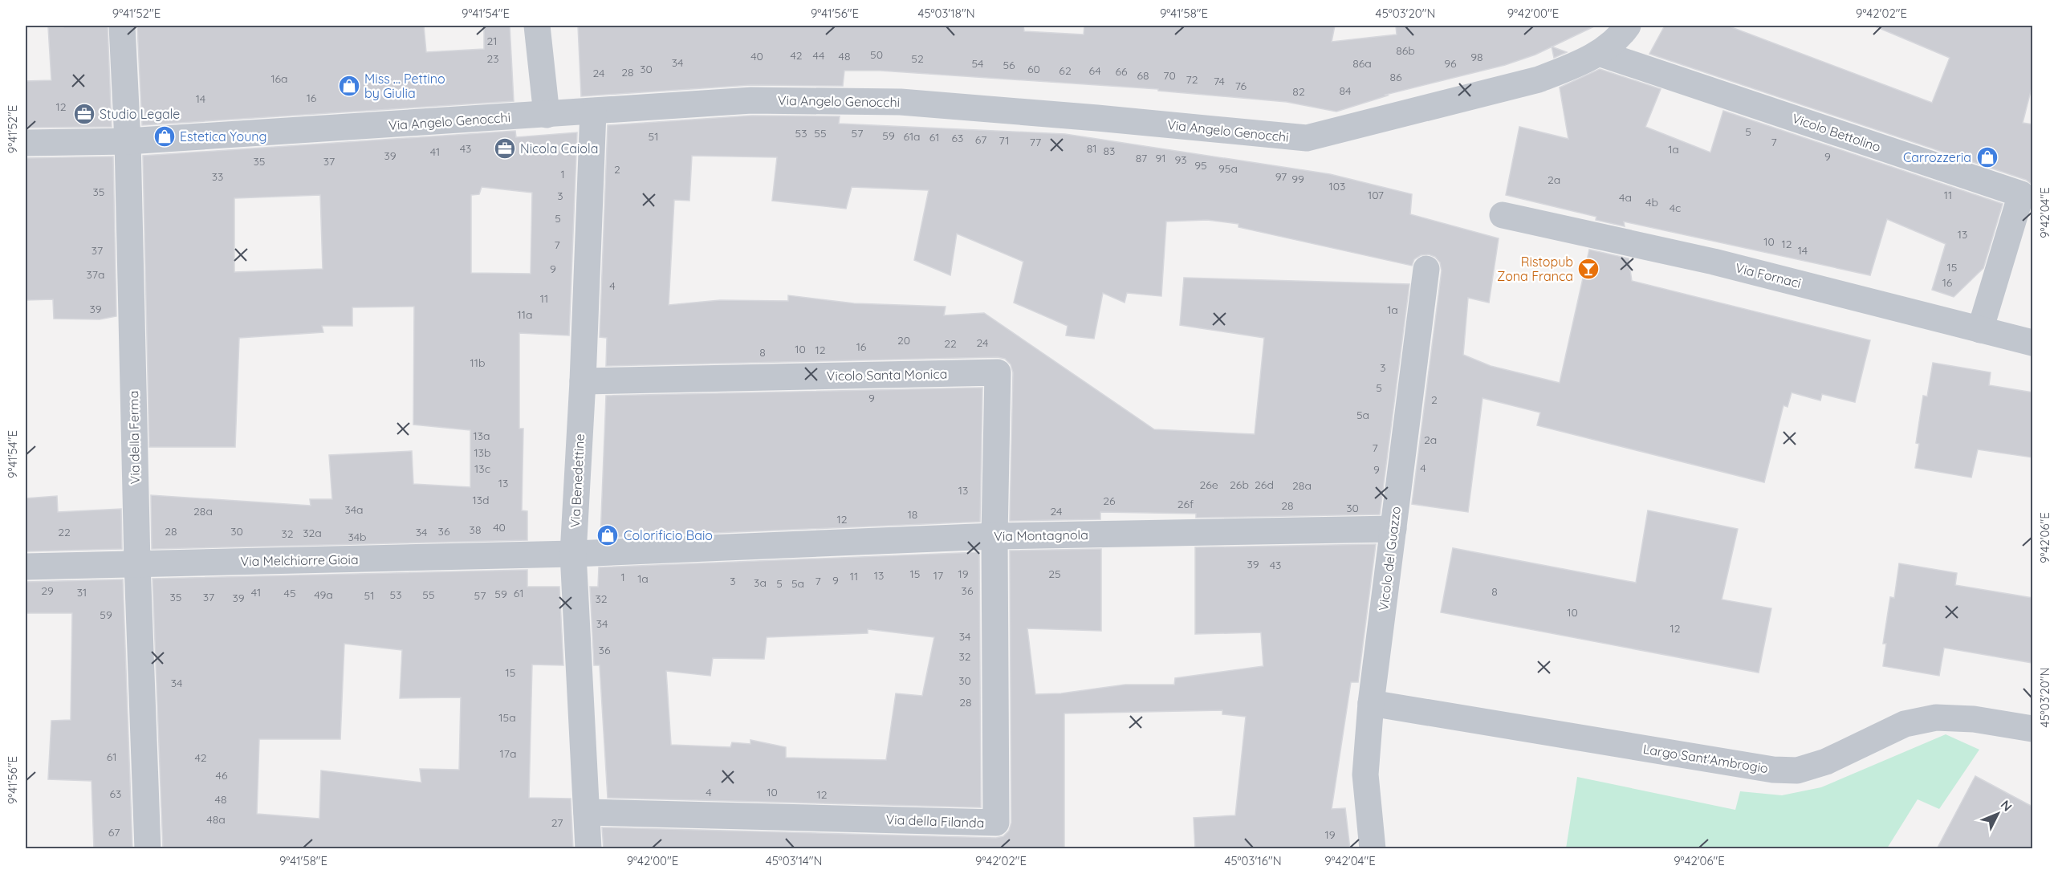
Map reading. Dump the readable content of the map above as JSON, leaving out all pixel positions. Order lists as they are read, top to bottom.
{
  "streets": {
    "street": [
      "Via Angelo Genocchi",
      "Vicolo Bettolino",
      "Via Fornaci",
      "Vicolo Santa Monica",
      "Via della Ferma",
      "Via Benedettine",
      "Via Montagnola",
      "Vicolo del Guazzo",
      "Via Melchiorre Gioia",
      "Largo Sant'Ambrogio",
      "Via della Filanda"
    ]
  },
  "crossings": [
    ["Via Angelo Genocchi", "Vicolo Bettolino"],
    ["Via Angelo Genocchi", "Via della Ferma"],
    ["Via Angelo Genocchi", "Via Benedettine"],
    ["Vicolo Bettolino", "Via Fornaci"],
    ["Vicolo Santa Monica", "Via Benedettine"],
    ["Vicolo Santa Monica", "Via Montagnola"],
    ["Vicolo Santa Monica", "Via della Filanda"],
    ["Via della Ferma", "Via Melchiorre Gioia"],
    ["Via Benedettine", "Via Montagnola"],
    ["Via Benedettine", "Via Melchiorre Gioia"],
    ["Via Benedettine", "Via della Filanda"],
    ["Via Montagnola", "Vicolo del Guazzo"],
    ["Via Montagnola", "Via Melchiorre Gioia"],
    ["Via Montagnola", "Via della Filanda"],
    ["Vicolo del Guazzo", "Largo Sant'Ambrogio"]
  ],
  "places": {
    "shop": [
      "Miss ... Pettino by Giulia",
      "Estetica Young",
      "Carrozzeria",
      "Colorificio Baio"
    ],
    "office": ["Studio Legale", "Nicola Caiola"],
    "bar": ["Ristopub Zona Franca"]
  },
  "house_numbers": [
    "21",
    "86b",
    "50",
    "42",
    "44",
    "40",
    "48",
    "98",
    "23",
    "52",
    "34",
    "54",
    "86a",
    "96",
    "56",
    "30",
    "60",
    "62",
    "64",
    "66",
    "28",
    "24",
    "68",
    "70",
    "86",
    "16a",
    "72",
    "74",
    "76",
    "84",
    "82",
    "16",
    "14",
    "12",
    "5",
    "53",
    "55",
    "57",
    "59",
    "51",
    "61a",
    "61",
    "63",
    "67",
    "71",
    "77",
    "7",
    "43",
    "81",
    "1a",
    "83",
    "41",
    "39",
    "9",
    "87",
    "91",
    "93",
    "35",
    "37",
    "95",
    "95a",
    "2",
    "1",
    "33",
    "97",
    "99",
    "2a",
    "103",
    "35",
    "107",
    "11",
    "3",
    "4a",
    "4b",
    "4c",
    "5",
    "13",
    "10",
    "12",
    "7",
    "37",
    "14",
    "15",
    "9",
    "37a",
    "16",
    "4",
    "11",
    "39",
    "1a",
    "11a",
    "20",
    "24",
    "22",
    "16",
    "10",
    "12",
    "8",
    "11b",
    "3",
    "5",
    "9",
    "2",
    "5a",
    "13a",
    "2a",
    "7",
    "13b",
    "4",
    "13c",
    "9",
    "13",
    "26e",
    "26b",
    "26d",
    "28a",
    "13",
    "13d",
    "26",
    "26f",
    "28",
    "30",
    "34a",
    "28a",
    "24",
    "18",
    "12",
    "40",
    "38",
    "28",
    "30",
    "36",
    "22",
    "34",
    "32a",
    "32",
    "34b",
    "39",
    "43",
    "15",
    "19",
    "25",
    "13",
    "17",
    "11",
    "1",
    "1a",
    "9",
    "3",
    "7",
    "3a",
    "5",
    "5a",
    "29",
    "36",
    "8",
    "31",
    "41",
    "45",
    "61",
    "59",
    "49a",
    "53",
    "55",
    "51",
    "57",
    "35",
    "37",
    "39",
    "32",
    "10",
    "59",
    "34",
    "12",
    "34",
    "36",
    "32",
    "15",
    "30",
    "34",
    "28",
    "15a",
    "17a",
    "61",
    "42",
    "46",
    "4",
    "10",
    "63",
    "12",
    "48",
    "48a",
    "27",
    "67",
    "19"
  ],
  "north": "top right",
  "coordinates": [
    "9°41'52\"E",
    "9°41'54\"E",
    "9°41'56\"E",
    "45°03'18\"N",
    "9°41'58\"E",
    "45°03'20\"N",
    "9°42'00\"E",
    "9°42'02\"E",
    "9°42'04\"E",
    "9°42'06\"E",
    "45°03'14\"N",
    "45°03'16\"N"
  ]
}
